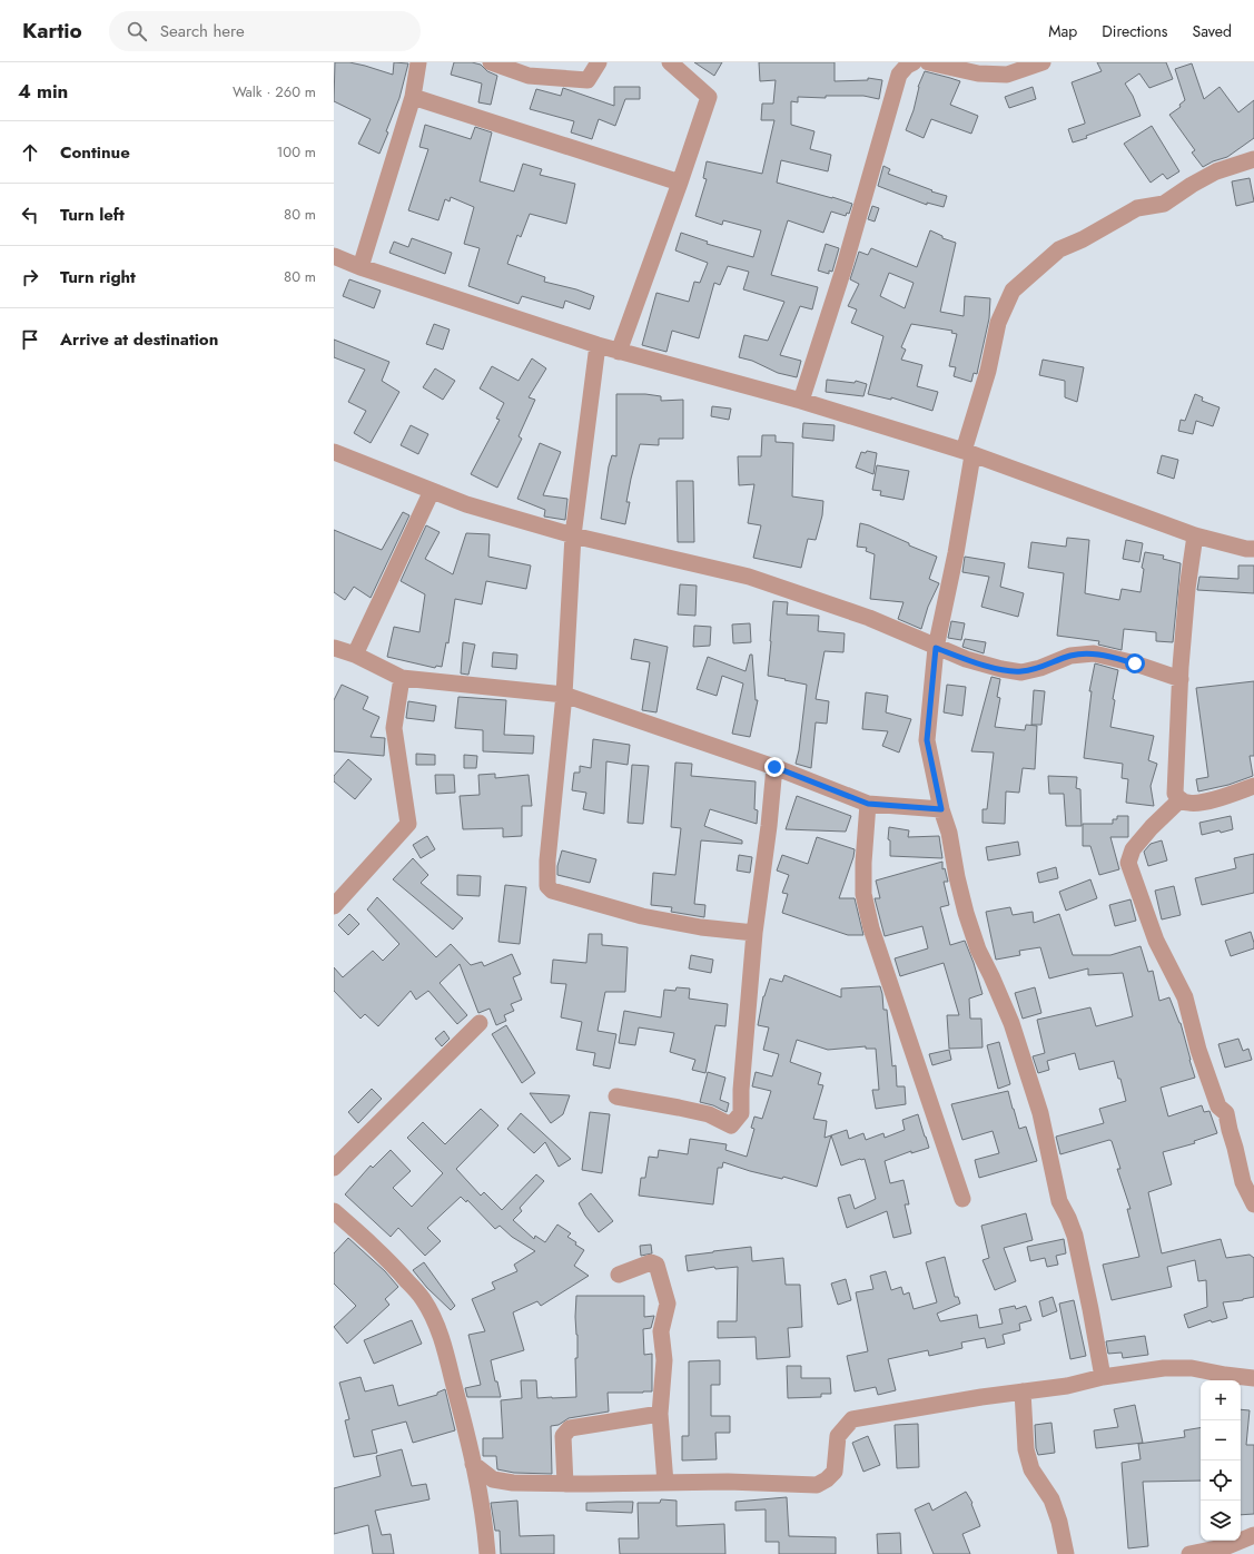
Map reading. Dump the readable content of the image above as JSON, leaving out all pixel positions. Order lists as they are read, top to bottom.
{
  "page": {
    "header": "Kartio",
    "search": "Search here",
    "nav": ["Map", "Directions", "Saved"],
    "heading": ["4 min", "Walk · 260 m"],
    "list": [
      ["Continue", "100 m"],
      ["Turn left", "80 m"],
      ["Turn right", "80 m"],
      "Arrive at destination"
    ],
    "map_buttons": ["+", "−"]
  }
}
